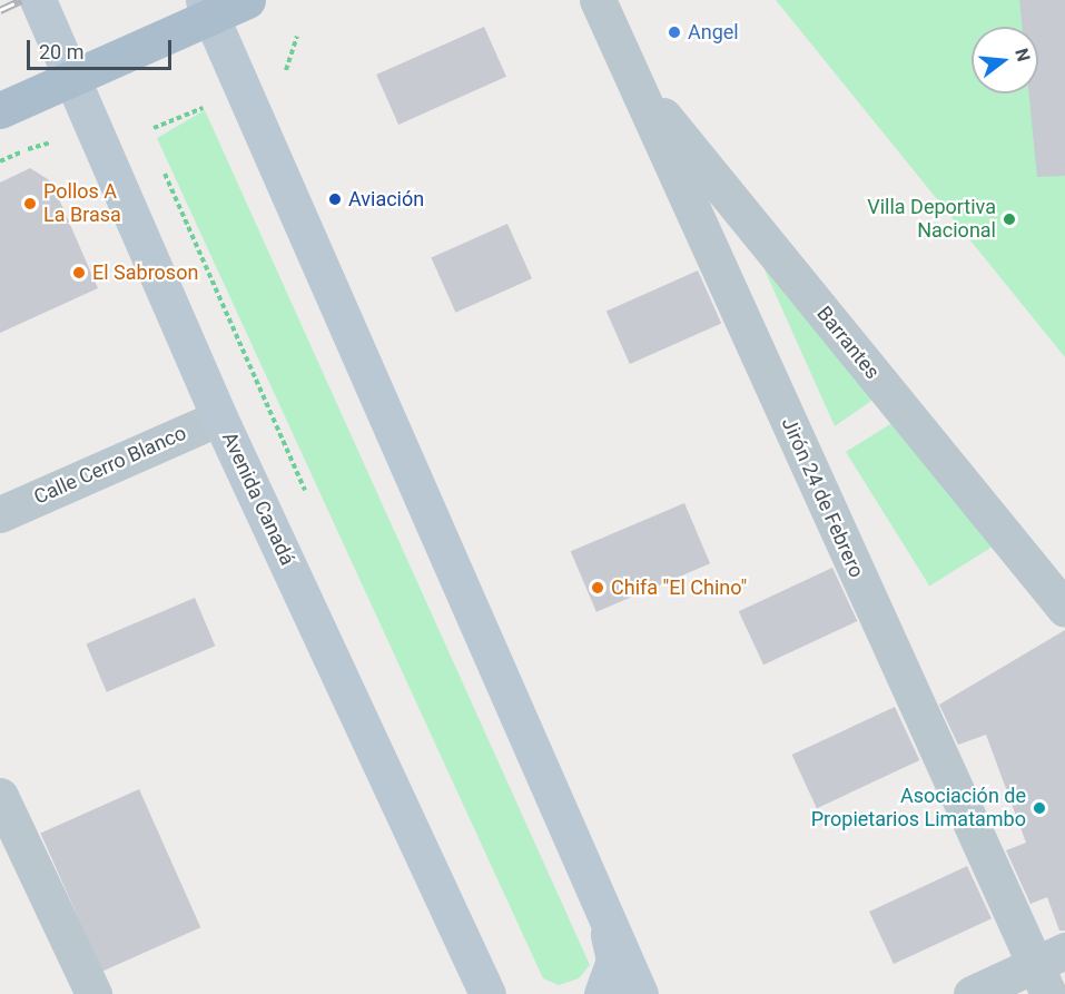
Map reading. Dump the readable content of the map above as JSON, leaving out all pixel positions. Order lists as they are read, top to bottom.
{
  "streets": {
    "main road": ["Avenida Canadá"],
    "street": ["Barrantes", "Calle Cerro Blanco", "Jirón 24 de Febrero"]
  },
  "crossings": [
    ["Barrantes", "Jirón 24 de Febrero"],
    ["Calle Cerro Blanco", "Avenida Canadá"]
  ],
  "places": [
    "Angel",
    "Aviación",
    "Pollos A La Brasa",
    "Villa Deportiva Nacional",
    "El Sabroson",
    "Chifa \"El Chino\"",
    "Asociación de Propietarios Limatambo"
  ],
  "scale_bar": "20 m",
  "north": "right"
}
